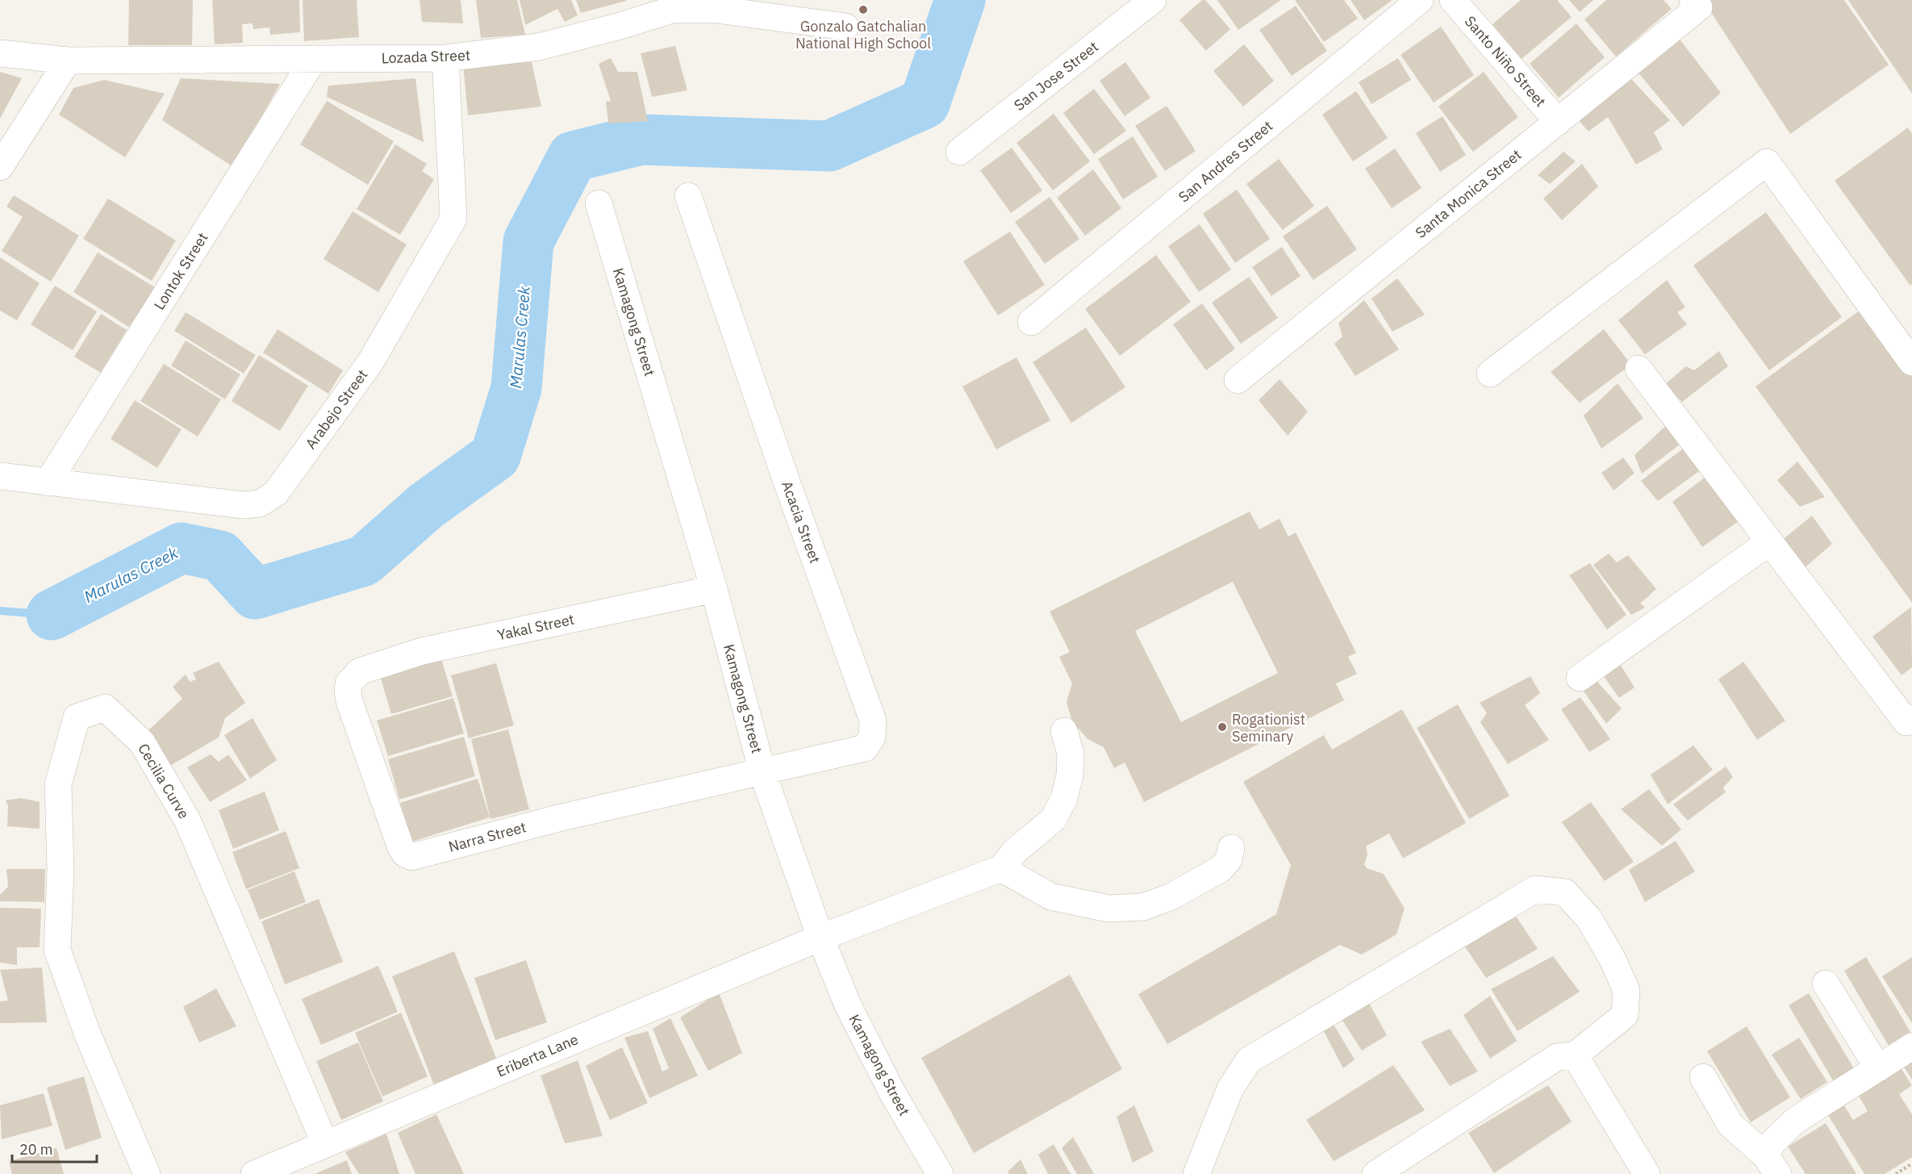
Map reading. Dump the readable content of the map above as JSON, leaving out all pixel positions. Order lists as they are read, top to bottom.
{
  "streets": {
    "street": [
      "Lozada Street",
      "Santo Niño Street",
      "San Jose Street",
      "San Andres Street",
      "Santa Monica Street",
      "Lontok Street",
      "Kamagong Street",
      "Arabejo Street",
      "Acacia Street",
      "Yakal Street",
      "Cecilia Curve",
      "Narra Street",
      "Eriberta Lane"
    ]
  },
  "crossings": [
    ["Lozada Street", "Lontok Street"],
    ["Lozada Street", "Arabejo Street"],
    ["Santo Niño Street", "Santa Monica Street"],
    ["Lontok Street", "Arabejo Street"],
    ["Kamagong Street", "Acacia Street"],
    ["Kamagong Street", "Yakal Street"],
    ["Kamagong Street", "Narra Street"],
    ["Kamagong Street", "Eriberta Lane"],
    ["Acacia Street", "Narra Street"],
    ["Yakal Street", "Narra Street"],
    ["Cecilia Curve", "Eriberta Lane"]
  ],
  "water": ["Marulas Creek"],
  "places": ["Gonzalo Gatchalian National High School", "Rogationist Seminary"],
  "scale_bar": "20 m"
}
